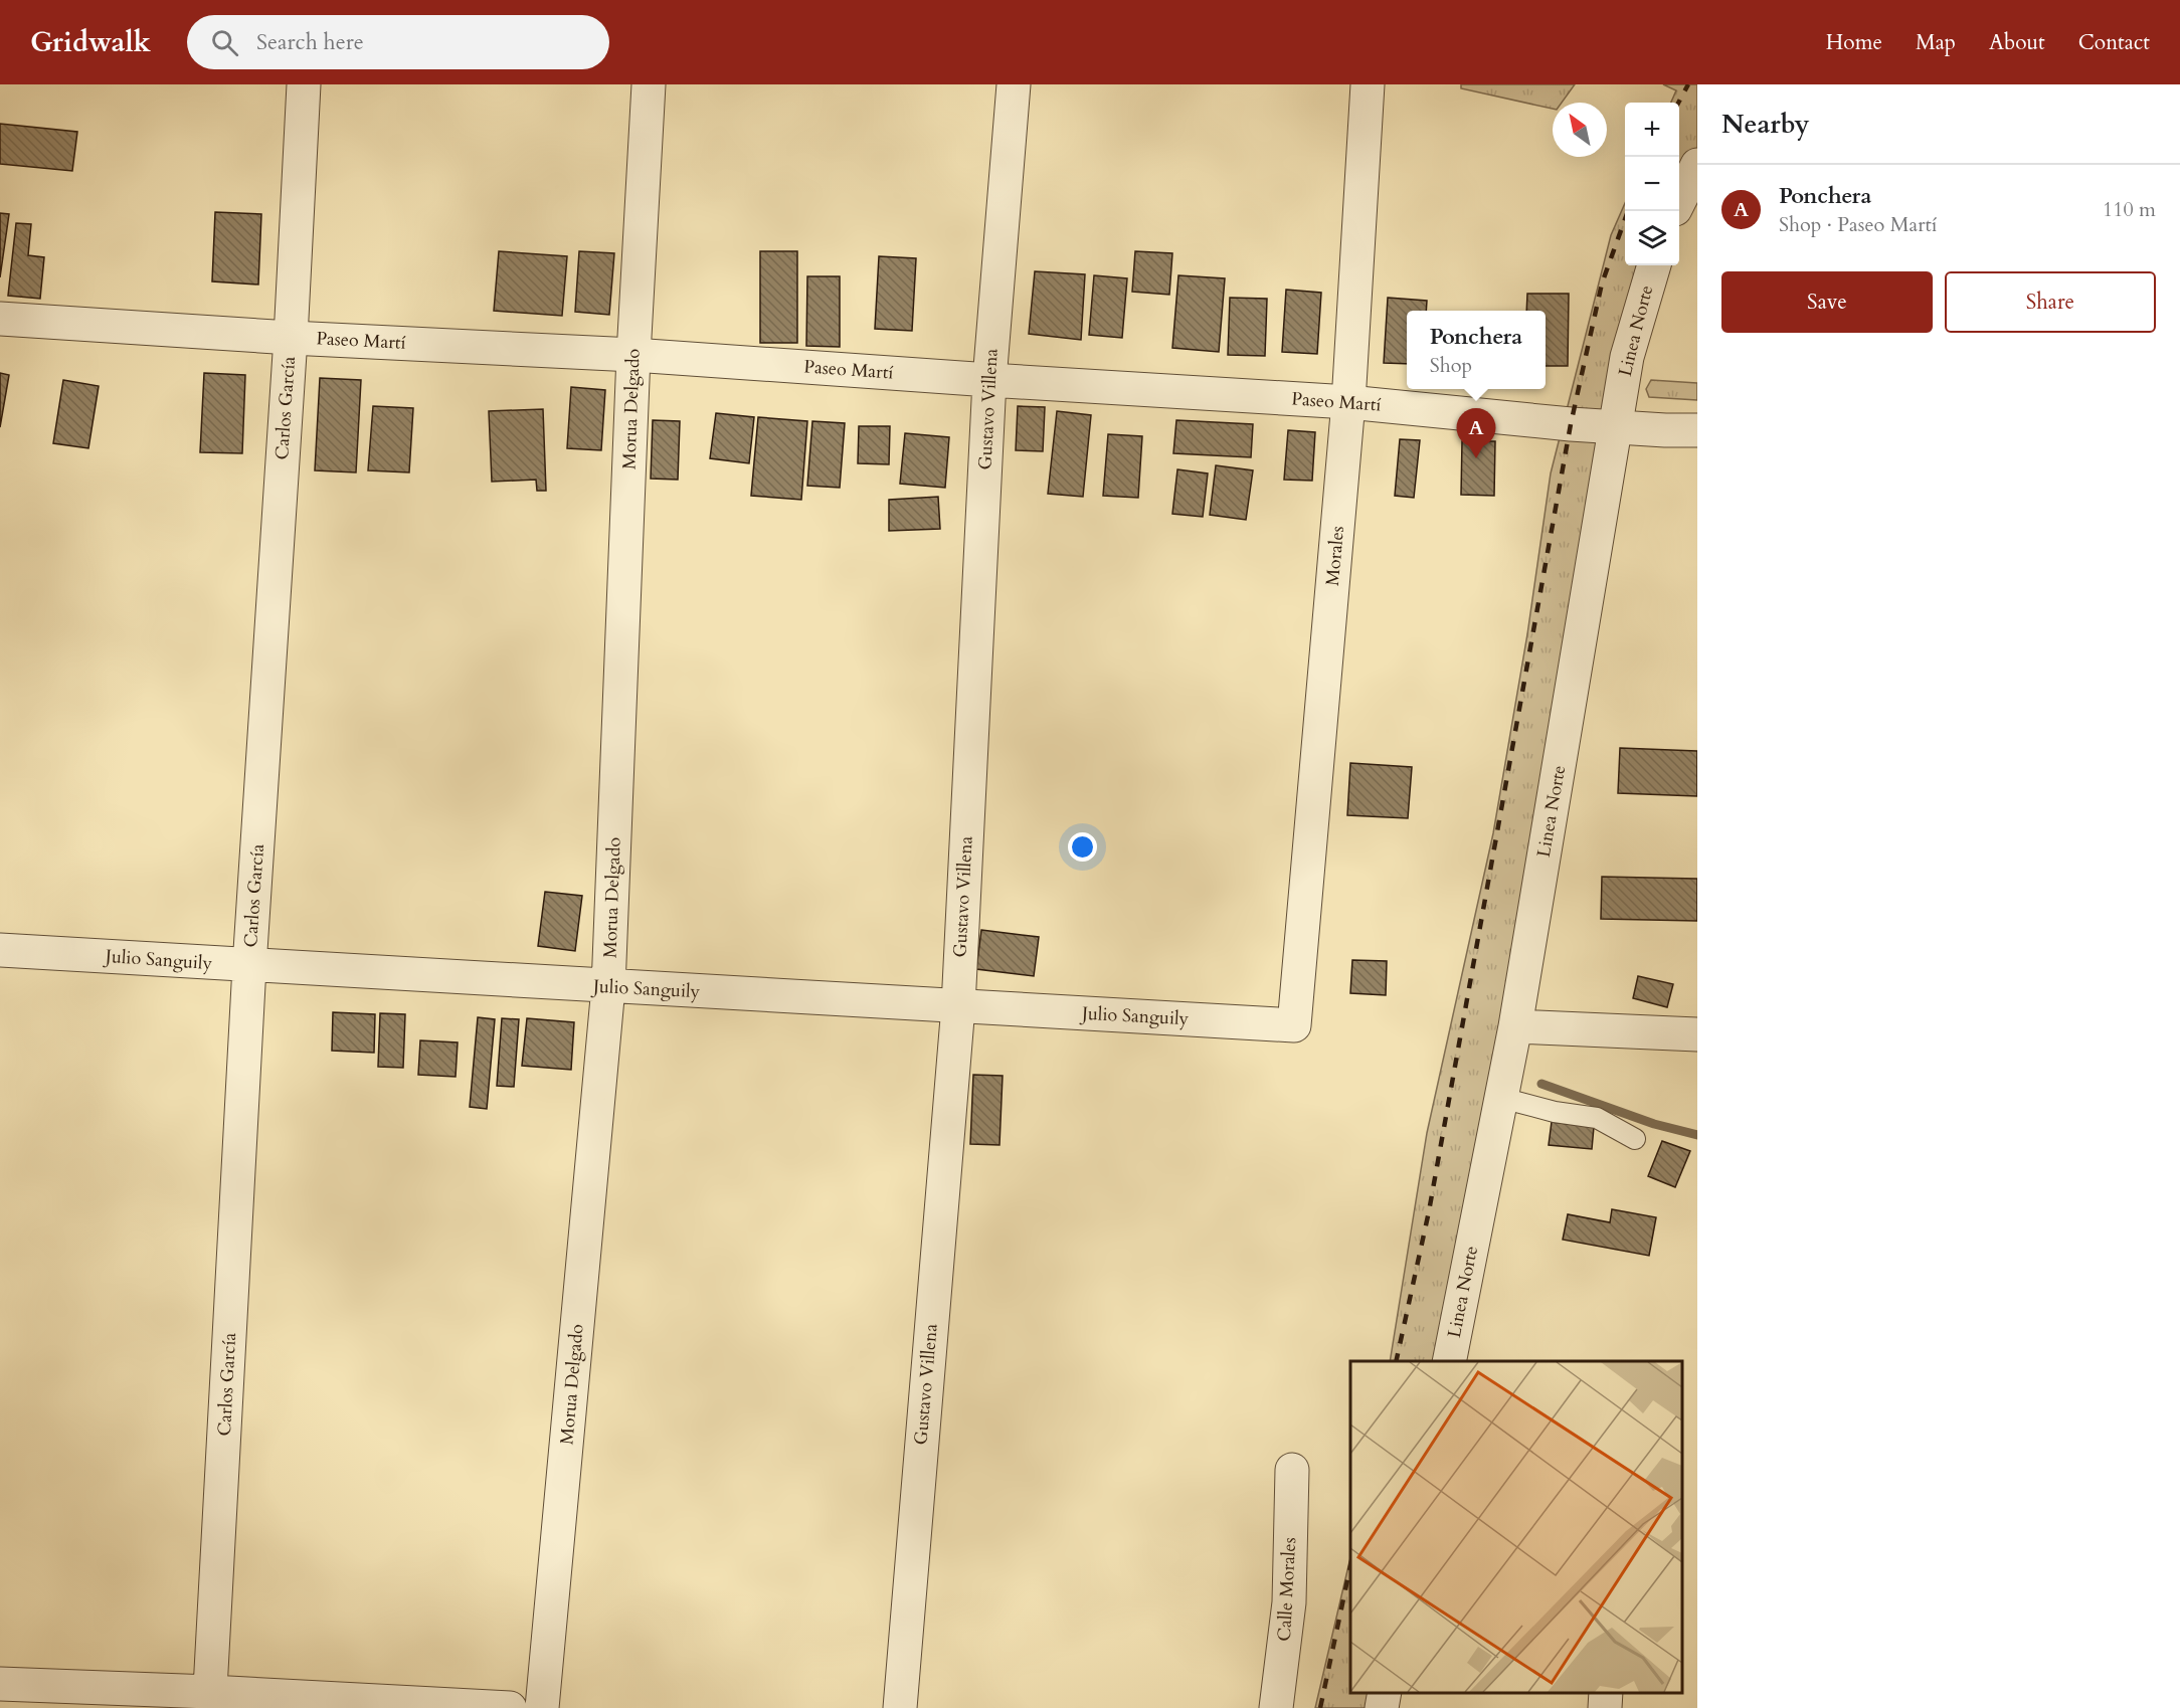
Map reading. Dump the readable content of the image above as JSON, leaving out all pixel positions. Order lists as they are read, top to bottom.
{
  "streets": {
    "street": [
      "Linea Norte",
      "Paseo Martí",
      "Carlos García",
      "Morua Delgado",
      "Gustavo Villena",
      "Morales",
      "Julio Sanguily",
      "Calle Morales"
    ]
  },
  "crossings": [
    ["Linea Norte", "Paseo Martí"],
    ["Paseo Martí", "Carlos García"],
    ["Paseo Martí", "Morua Delgado"],
    ["Paseo Martí", "Gustavo Villena"],
    ["Paseo Martí", "Morales"],
    ["Carlos García", "Julio Sanguily"],
    ["Morua Delgado", "Julio Sanguily"],
    ["Gustavo Villena", "Julio Sanguily"],
    ["Morales", "Julio Sanguily"]
  ],
  "north": "top left",
  "page": {
    "header": "Gridwalk",
    "search": "Search here",
    "nav": [
      "Home",
      "Map",
      "About",
      "Contact"
    ],
    "heading": "Nearby",
    "map_buttons": ["+", "−"],
    "list": [
      {
        "mark": "A",
        "name": "Ponchera",
        "note": "Shop · Paseo Martí",
        "value": "110 m"
      }
    ],
    "buttons": ["Save", "Share"],
    "popup": ["Ponchera", "Shop"],
    "pins": "A"
  }
}
